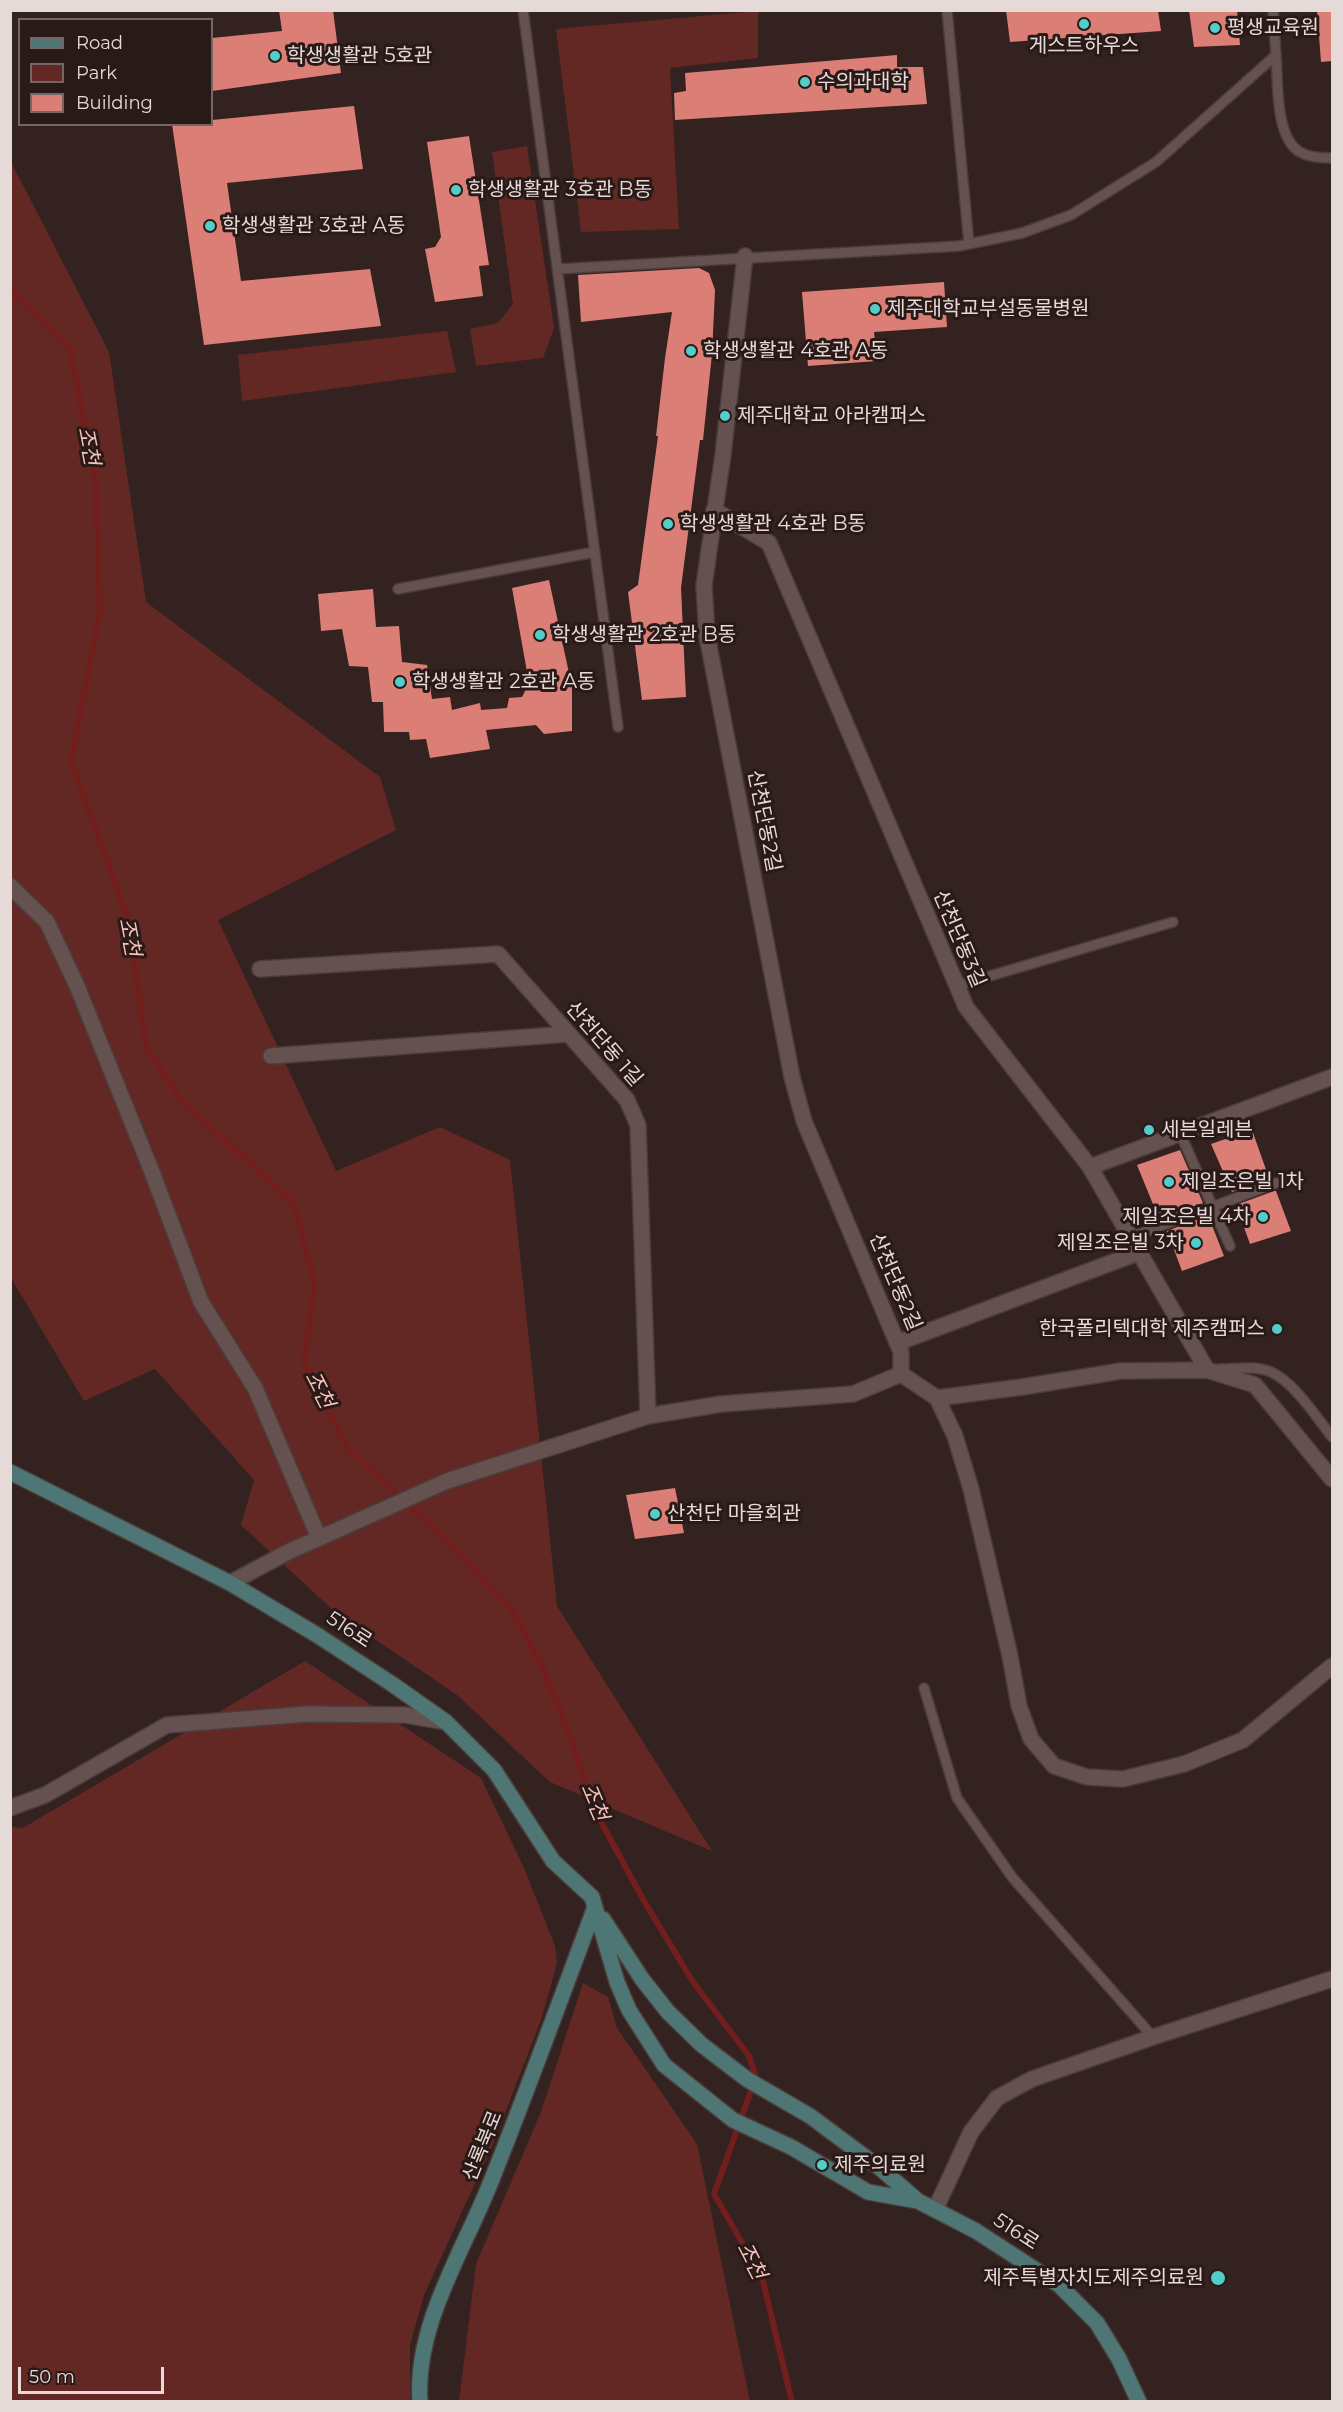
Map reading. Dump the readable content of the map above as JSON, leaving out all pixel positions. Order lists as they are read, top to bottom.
{
  "streets": {
    "main road": ["516로", "산록북로"],
    "street": ["산천단동2길", "산천단동3길", "산천단동 1길"]
  },
  "crossings": [
    ["산천단동2길", "산천단동3길"],
    ["516로", "산록북로"]
  ],
  "water": ["조천"],
  "places": [
    "게스트하우스",
    "평생교육원",
    "학생생활관 5호관",
    "수의과대학",
    "학생생활관 3호관 B동",
    "학생생활관 3호관 A동",
    "제주대학교부설동물병원",
    "학생생활관 4호관 A동",
    "제주대학교 아라캠퍼스",
    "학생생활관 4호관 B동",
    "학생생활관 2호관 B동",
    "학생생활관 2호관 A동",
    "세븐일레븐",
    "제일조은빌 1차",
    "제일조은빌 4차",
    "제일조은빌 3차",
    "한국폴리텍대학 제주캠퍼스",
    "산천단 마을회관",
    "제주의료원",
    "제주특별자치도제주의료원"
  ],
  "legend": ["Road", "Park", "Building"],
  "scale_bar": "50 m"
}
